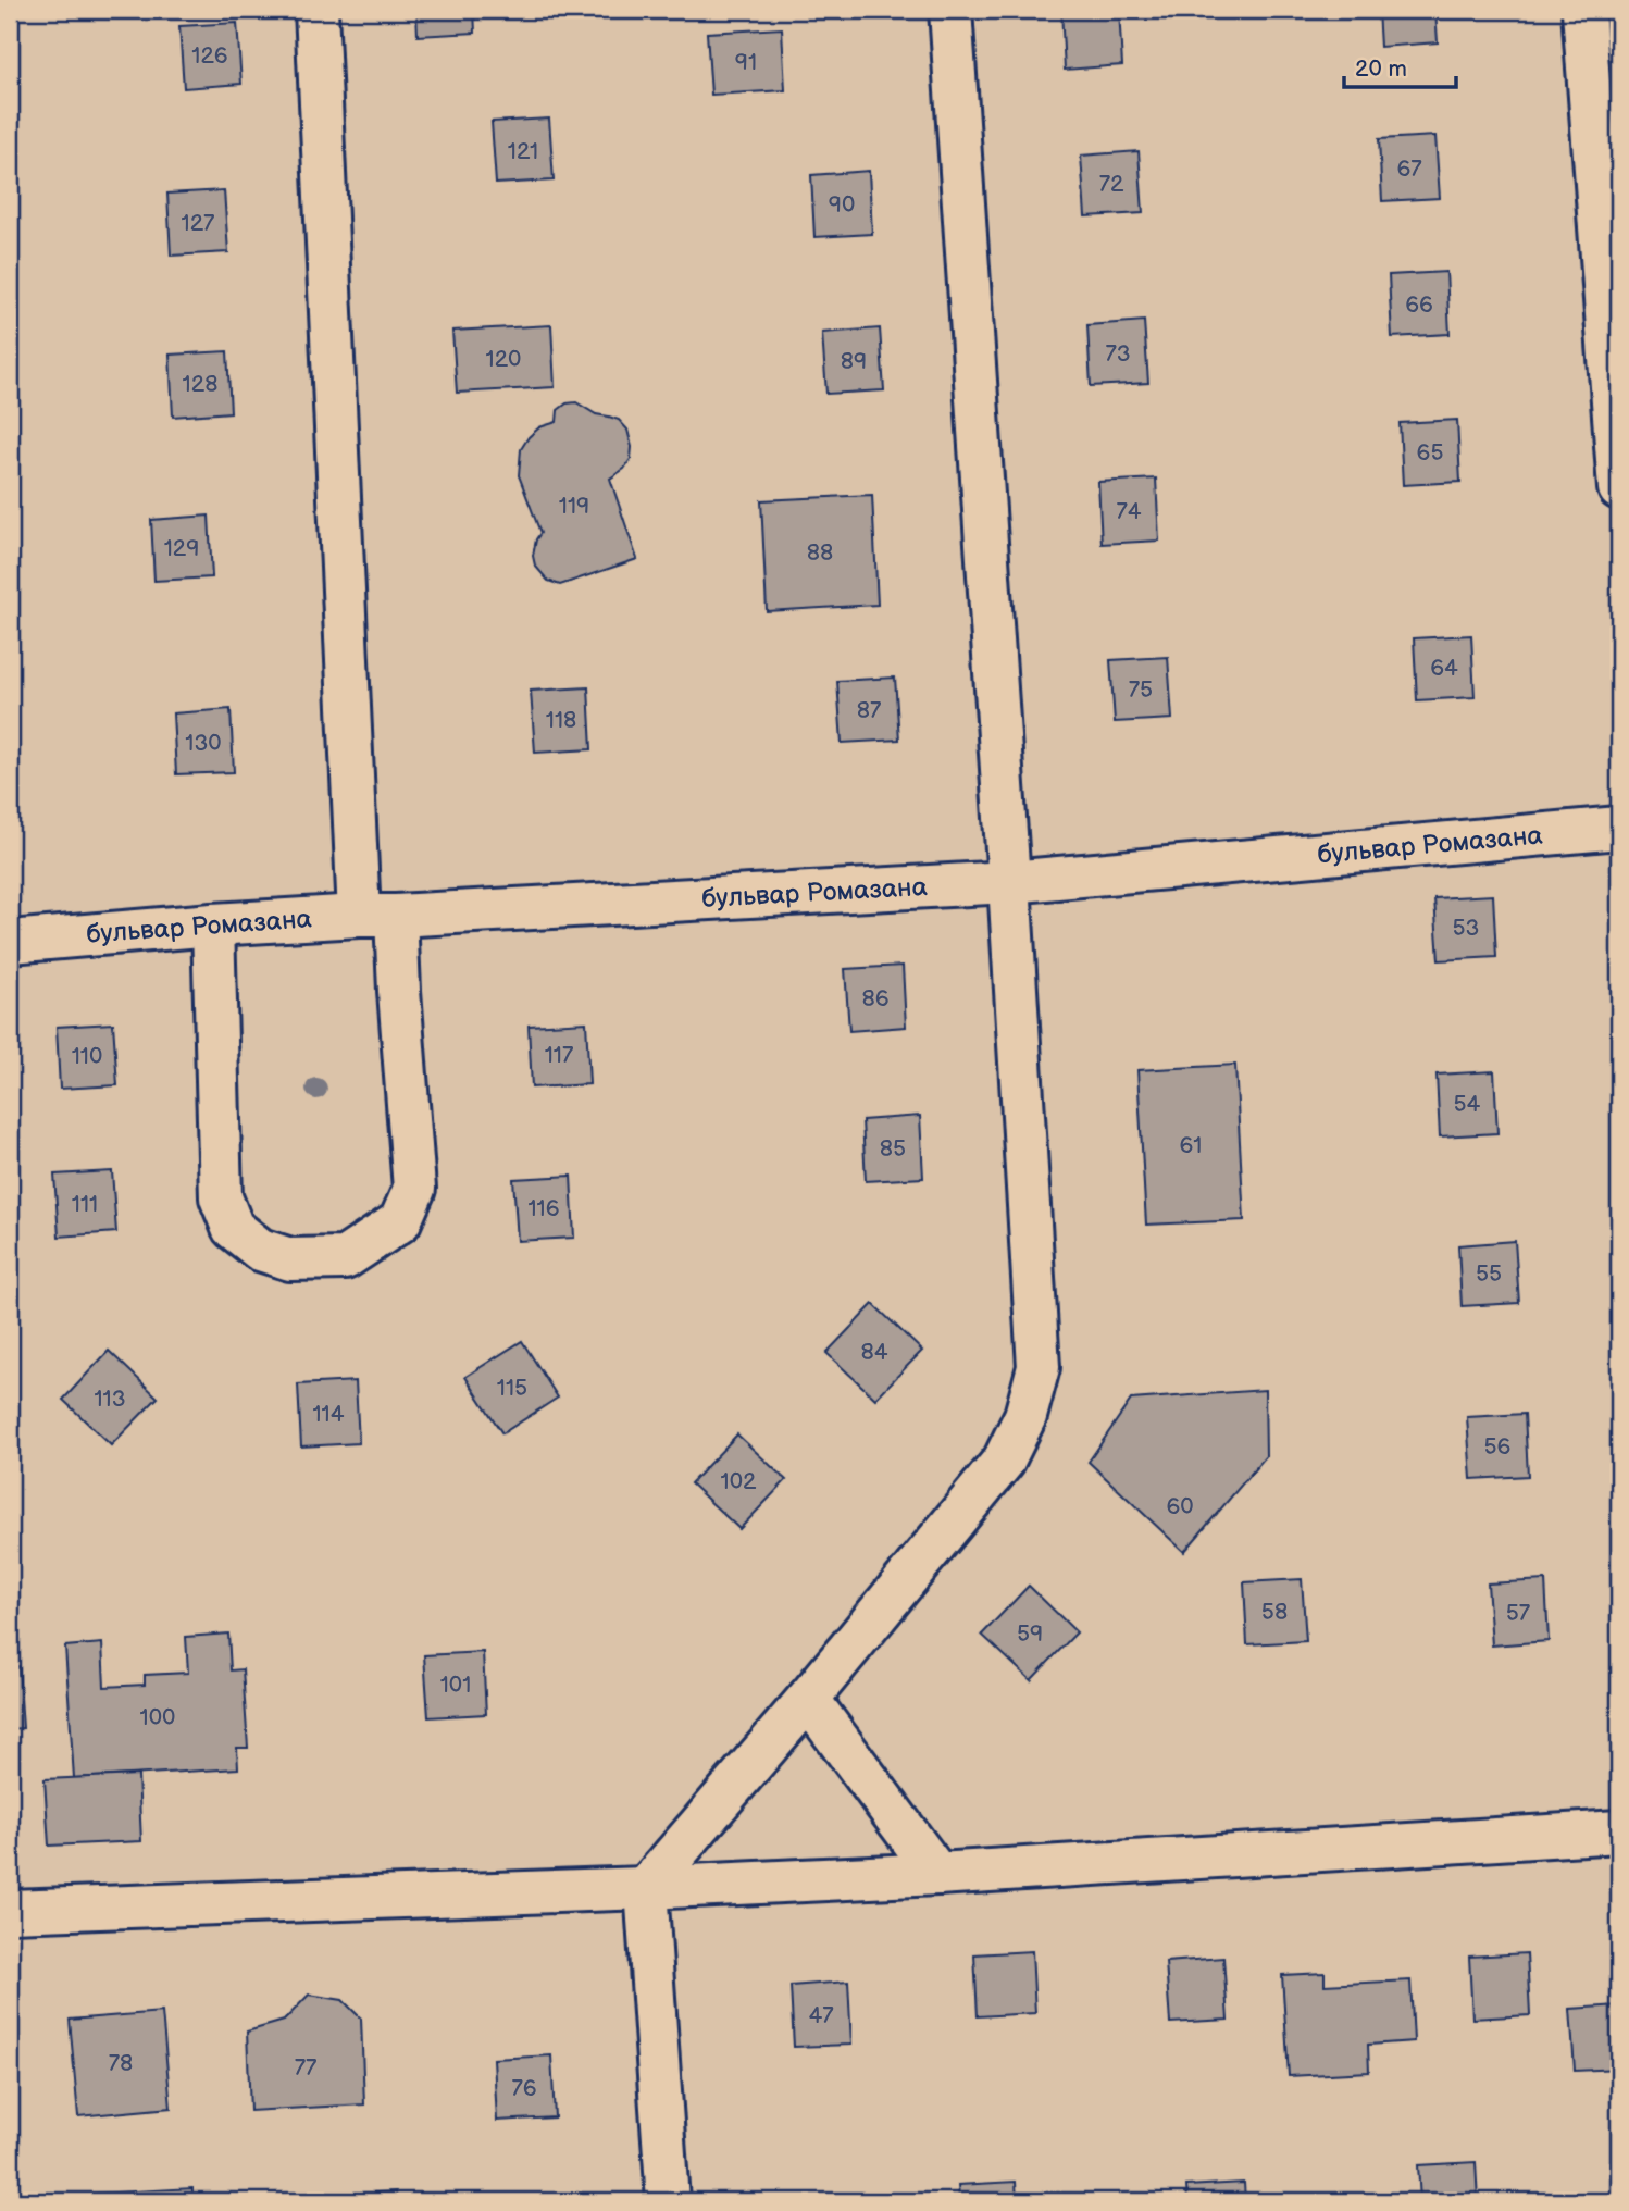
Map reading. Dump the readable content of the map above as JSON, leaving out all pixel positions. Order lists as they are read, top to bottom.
{
  "streets": {
    "street": ["бульвар Ромазана"]
  },
  "house_numbers": [
    "126",
    "91",
    "121",
    "67",
    "72",
    "90",
    "127",
    "66",
    "73",
    "120",
    "89",
    "128",
    "65",
    "119",
    "74",
    "129",
    "88",
    "64",
    "75",
    "87",
    "118",
    "130",
    "53",
    "86",
    "117",
    "110",
    "54",
    "61",
    "85",
    "111",
    "116",
    "55",
    "84",
    "115",
    "113",
    "114",
    "56",
    "102",
    "60",
    "58",
    "57",
    "59",
    "101",
    "100",
    "47",
    "78",
    "77",
    "76"
  ],
  "scale_bar": "20 m"
}
